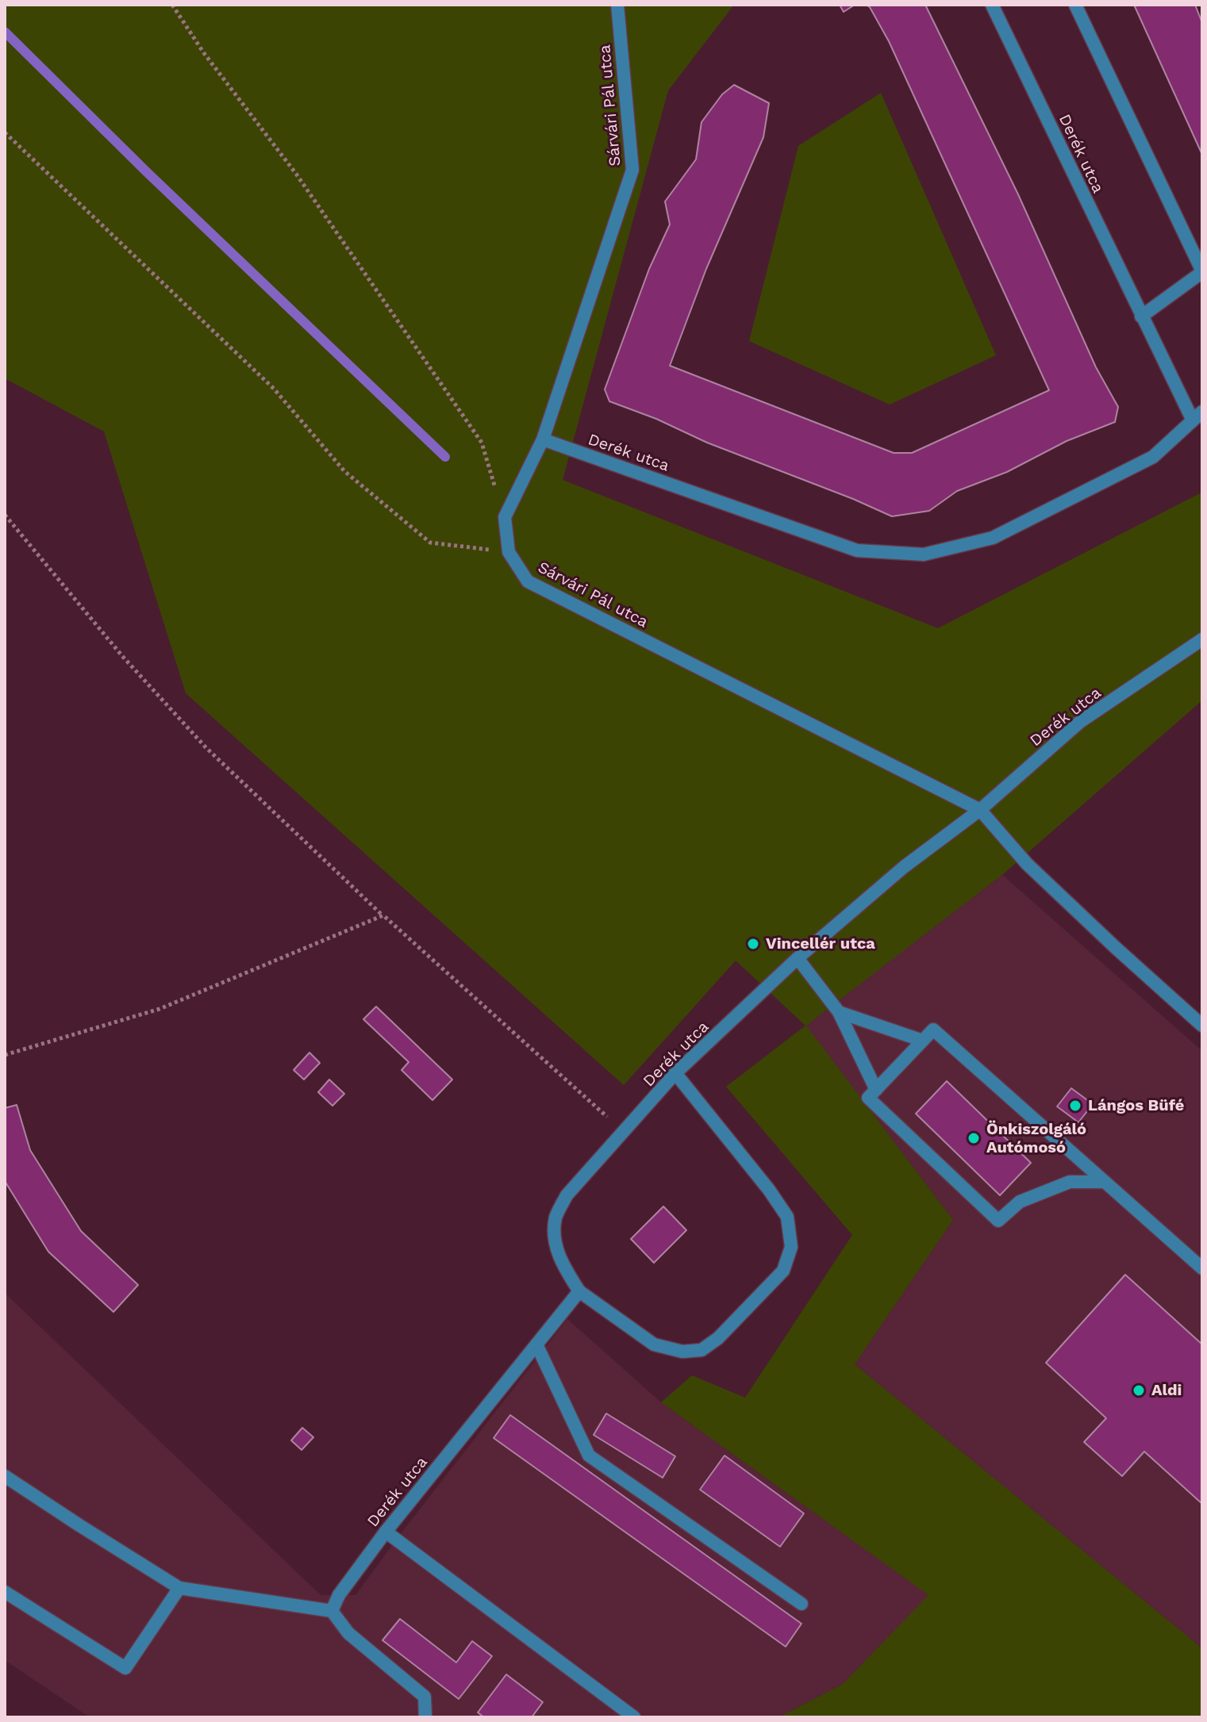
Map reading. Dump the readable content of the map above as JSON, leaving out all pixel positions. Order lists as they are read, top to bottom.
{
  "streets": {
    "street": ["Sárvári Pál utca", "Derék utca"]
  },
  "crossings": [
    ["Sárvári Pál utca", "Derék utca"]
  ],
  "places": [
    "Vincellér utca",
    "Lángos Büfé",
    "Önkiszolgáló Autómosó",
    "Aldi"
  ]
}
